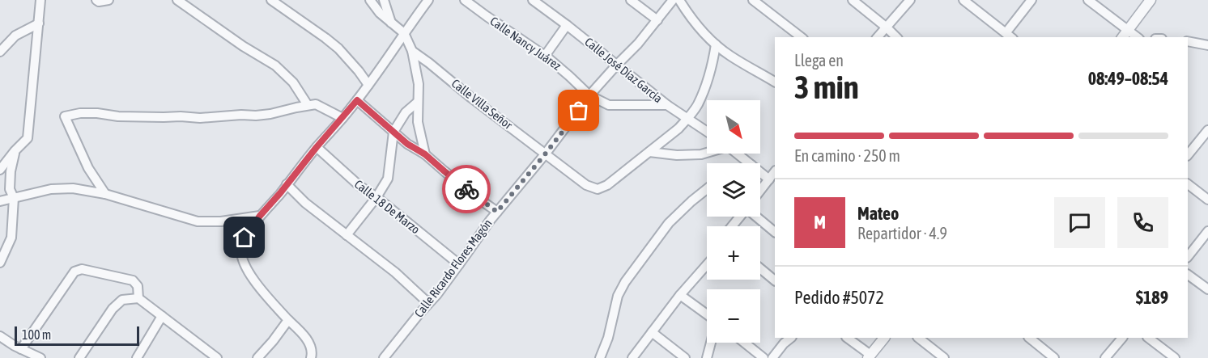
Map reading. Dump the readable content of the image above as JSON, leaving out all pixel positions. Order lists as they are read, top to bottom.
{
  "streets": {
    "street": [
      "Calle Nancy Juárez",
      "Calle José Díaz García",
      "Calle Villa Señor",
      "Calle 18 De Marzo",
      "Calle Ricardo Flores Magón"
    ]
  },
  "crossings": [
    ["Calle Nancy Juárez", "Calle José Díaz García"],
    ["Calle Nancy Juárez", "Calle Ricardo Flores Magón"],
    ["Calle José Díaz García", "Calle Ricardo Flores Magón"],
    ["Calle Villa Señor", "Calle Ricardo Flores Magón"],
    ["Calle 18 De Marzo", "Calle Ricardo Flores Magón"]
  ],
  "scale_bar": "100 m",
  "north": "bottom right",
  "page": {
    "heading": ["3 min", "Llega en", "08:49–08:54"],
    "panel": [
      "Mateo",
      "Repartidor · 4.9",
      "Pedido #5072",
      "$189"
    ],
    "map_buttons": ["+", "−"],
    "bar": "En camino · 250 m",
    "round": "M",
    "scale": "100 m"
  }
}
